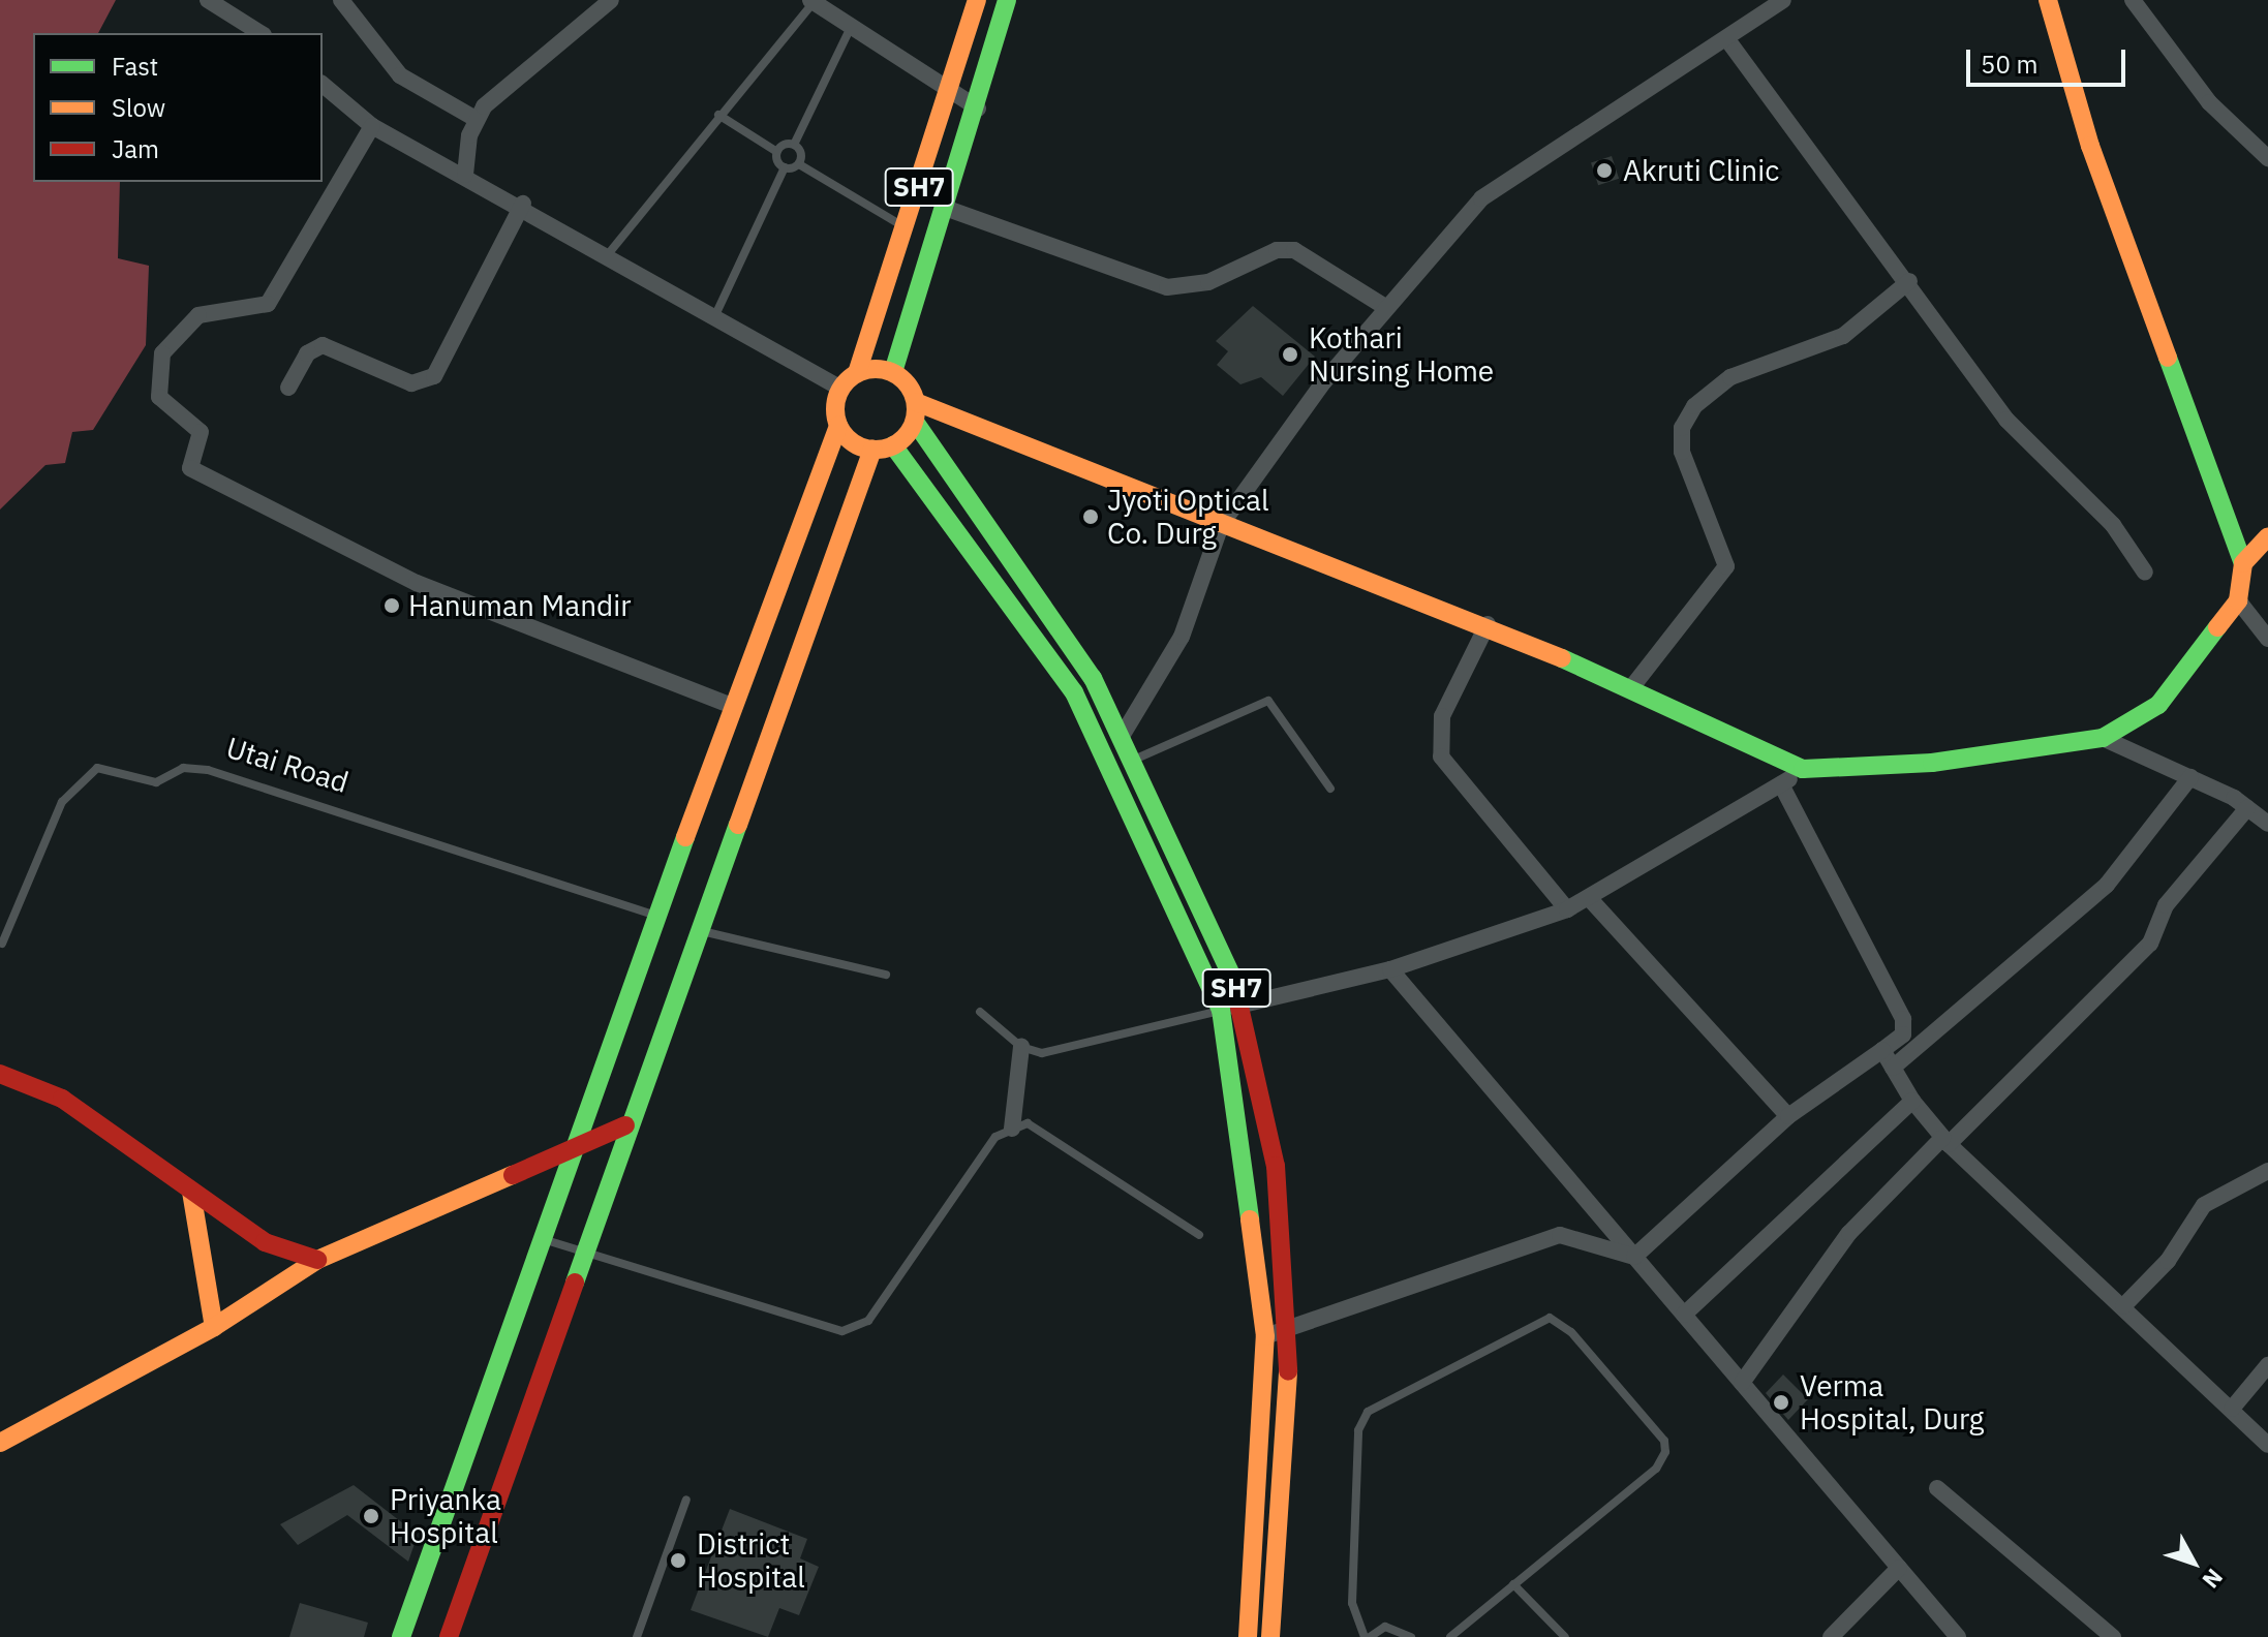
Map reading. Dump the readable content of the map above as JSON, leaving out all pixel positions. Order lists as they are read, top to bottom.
{
  "streets": {
    "main road": ["SH7"],
    "lane": ["Utai Road"]
  },
  "places": [
    "Akruti Clinic",
    "Kothari Nursing Home",
    "Jyoti Optical Co. Durg",
    "Hanuman Mandir",
    "Verma Hospital, Durg",
    "Priyanka Hospital",
    "District Hospital"
  ],
  "legend": ["Fast", "Slow", "Jam"],
  "scale_bar": "50 m",
  "north": "bottom right"
}
